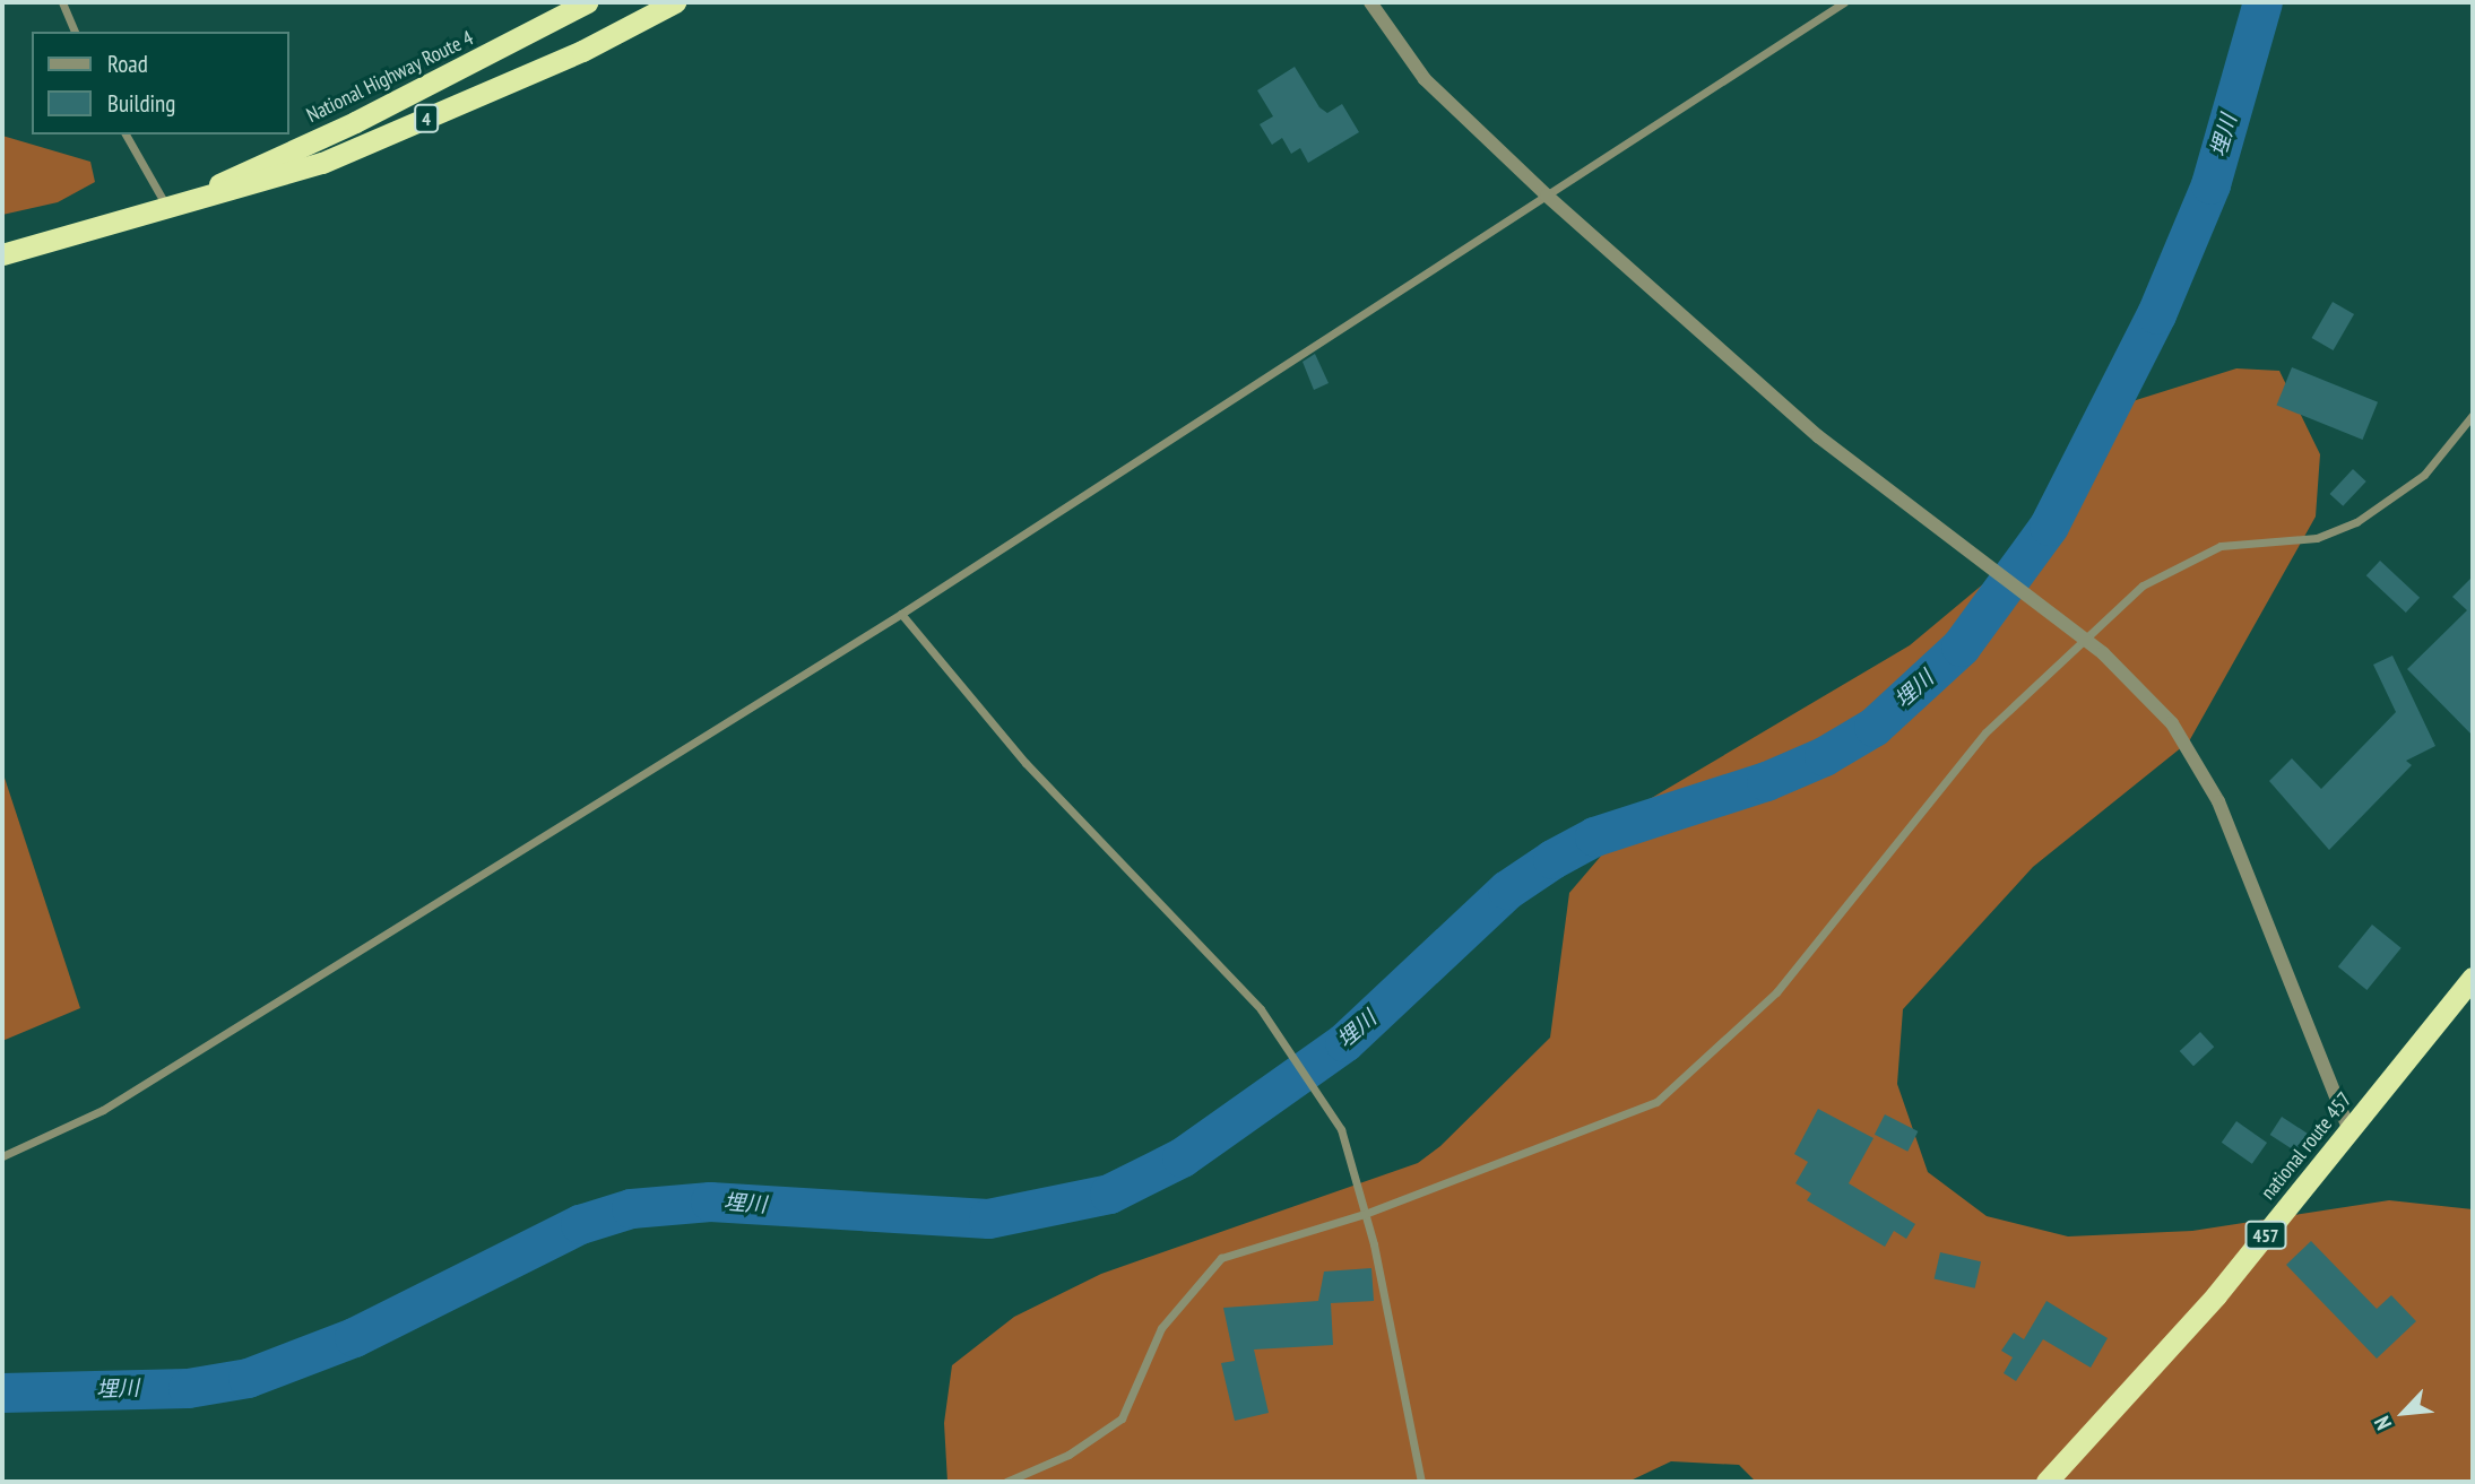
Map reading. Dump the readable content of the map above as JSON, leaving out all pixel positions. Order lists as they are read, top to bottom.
{
  "streets": {
    "highway": [
      "National Highway Route 4",
      "4",
      "national route 457",
      "457"
    ]
  },
  "water": ["埋川"],
  "legend": ["Road", "Building"],
  "north": "bottom left"
}
